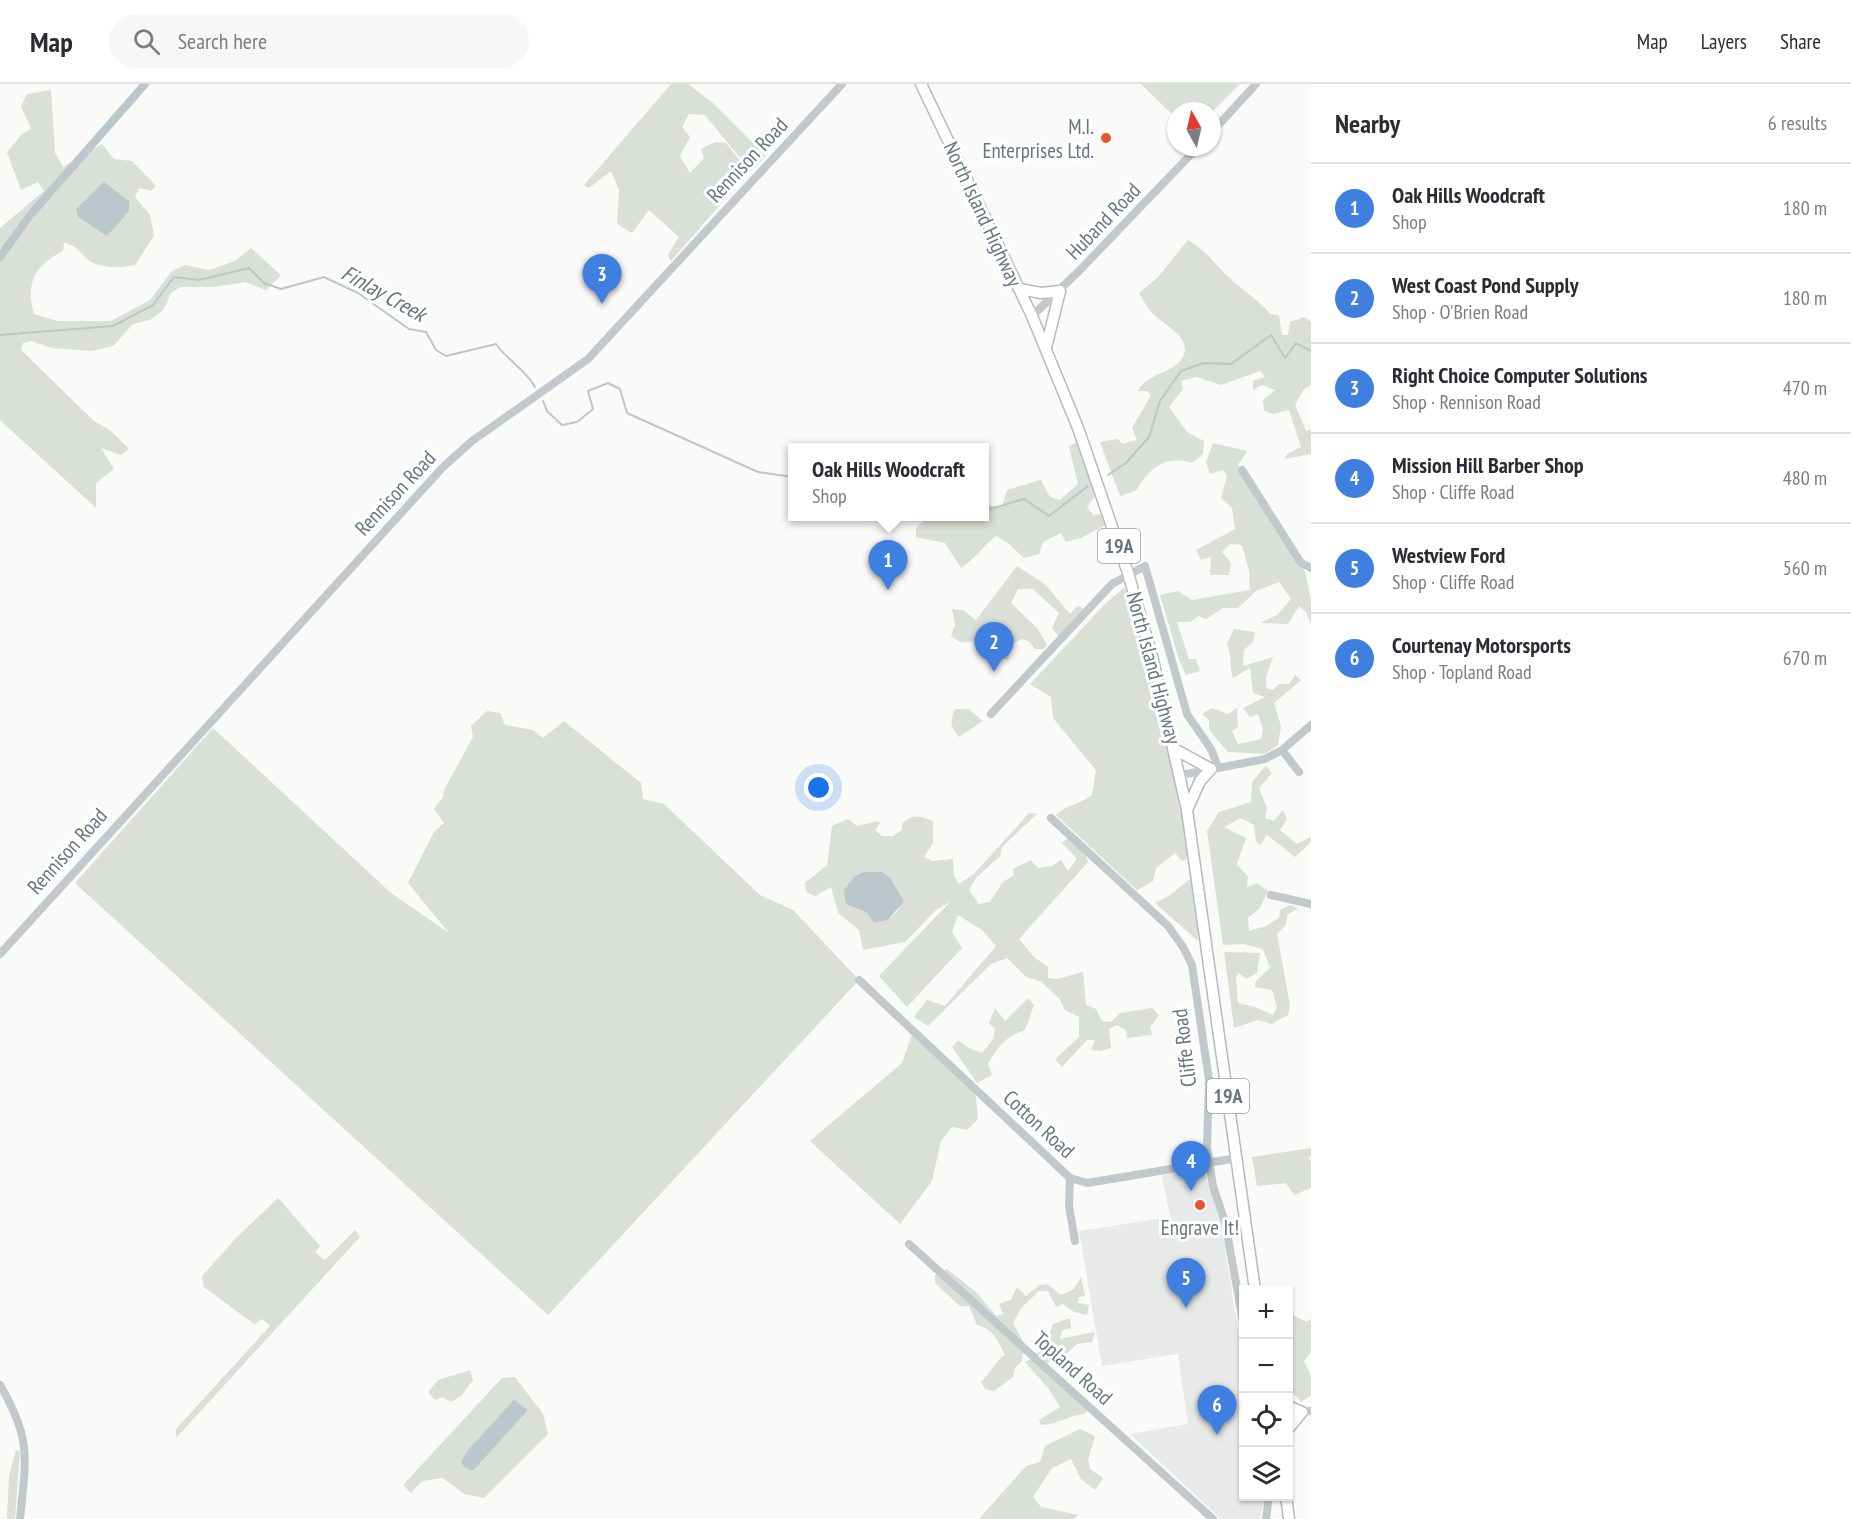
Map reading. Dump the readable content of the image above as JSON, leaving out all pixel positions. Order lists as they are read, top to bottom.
{
  "streets": {
    "main road": ["North Island Highway", "19A"],
    "street": [
      "Rennison Road",
      "Huband Road",
      "Cliffe Road",
      "Cotton Road",
      "Topland Road"
    ]
  },
  "crossings": [
    ["North Island Highway", "Huband Road"],
    ["North Island Highway", "Cotton Road"],
    ["Cliffe Road", "Cotton Road"]
  ],
  "water": ["Finlay Creek"],
  "places": ["M.I. Enterprises Ltd.", "Engrave It!"],
  "north": "top",
  "page": {
    "header": "Map",
    "search": "Search here",
    "nav": ["Map", "Layers", "Share"],
    "heading": ["Nearby", "6 results"],
    "list": [
      {
        "mark": "1",
        "name": "Oak Hills Woodcraft",
        "note": "Shop",
        "value": "180 m"
      },
      {
        "mark": "2",
        "name": "West Coast Pond Supply",
        "note": "Shop · O'Brien Road",
        "value": "180 m"
      },
      {
        "mark": "3",
        "name": "Right Choice Computer Solutions",
        "note": "Shop · Rennison Road",
        "value": "470 m"
      },
      {
        "mark": "4",
        "name": "Mission Hill Barber Shop",
        "note": "Shop · Cliffe Road",
        "value": "480 m"
      },
      {
        "mark": "5",
        "name": "Westview Ford",
        "note": "Shop · Cliffe Road",
        "value": "560 m"
      },
      {
        "mark": "6",
        "name": "Courtenay Motorsports",
        "note": "Shop · Topland Road",
        "value": "670 m"
      }
    ],
    "pins": [
      "3",
      "1",
      "2",
      "4",
      "5",
      "6"
    ],
    "popup": ["Oak Hills Woodcraft", "Shop"],
    "map_buttons": ["+", "−"]
  }
}
